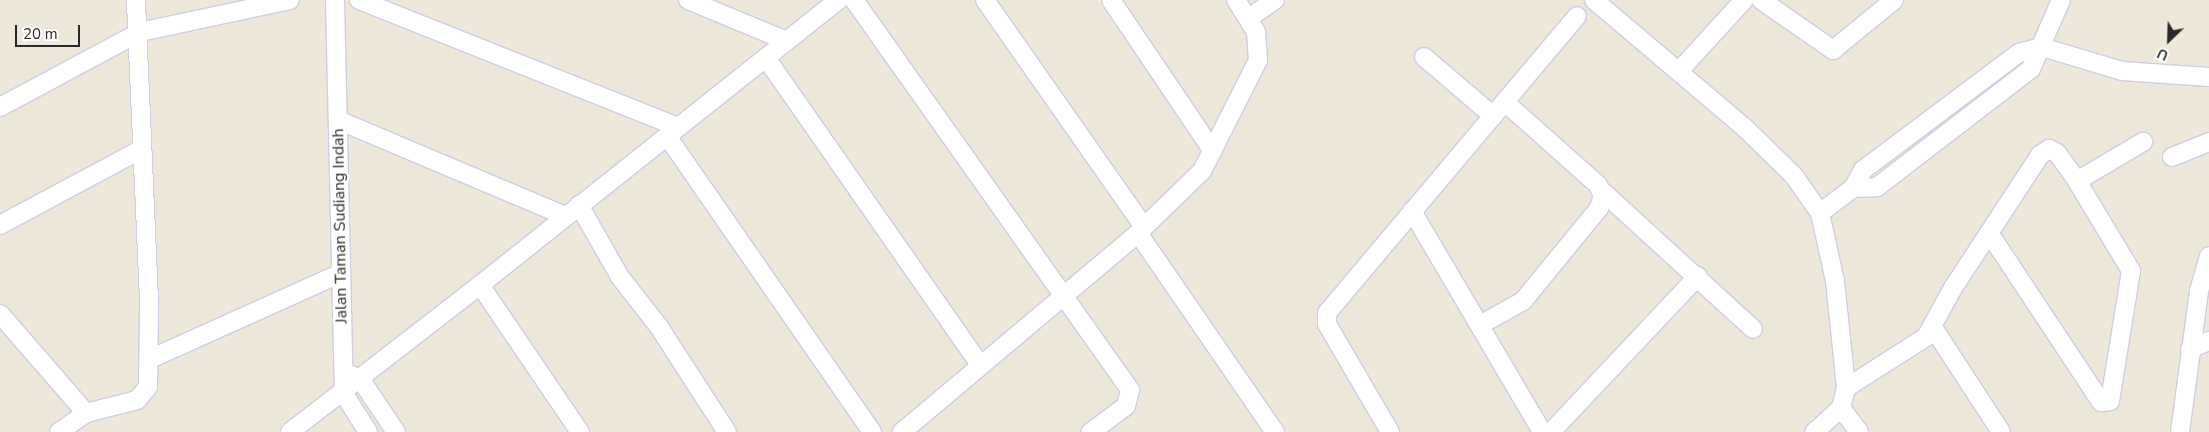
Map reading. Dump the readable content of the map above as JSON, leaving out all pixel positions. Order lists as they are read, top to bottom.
{
  "streets": {
    "street": ["Jalan Taman Sudiang Indah"]
  },
  "scale_bar": "20 m",
  "north": "bottom left"
}
